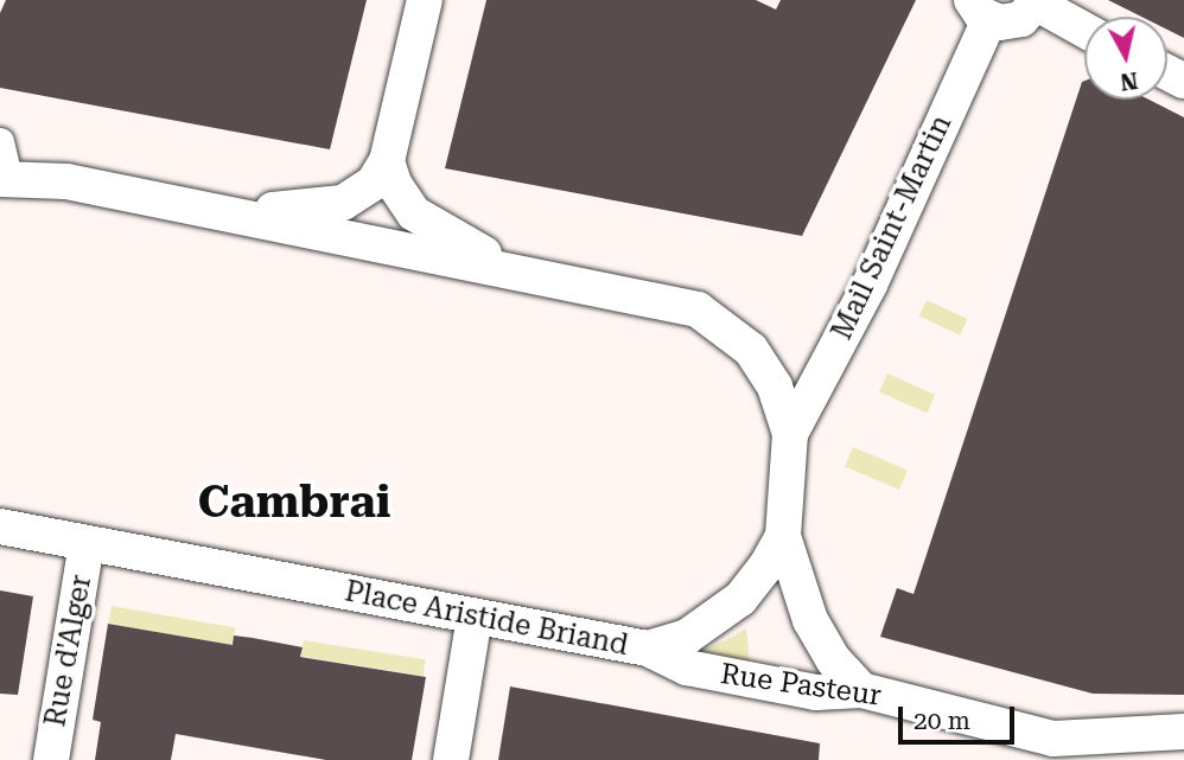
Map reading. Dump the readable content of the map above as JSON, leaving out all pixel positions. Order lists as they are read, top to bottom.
{
  "streets": {
    "street": [
      "Mail Saint-Martin",
      "Place Aristide Briand",
      "Rue d'Alger",
      "Rue Pasteur"
    ]
  },
  "crossings": [
    ["Place Aristide Briand", "Rue d'Alger"],
    ["Place Aristide Briand", "Rue Pasteur"]
  ],
  "districts": ["Cambrai"],
  "scale_bar": "20 m",
  "north": "bottom"
}
